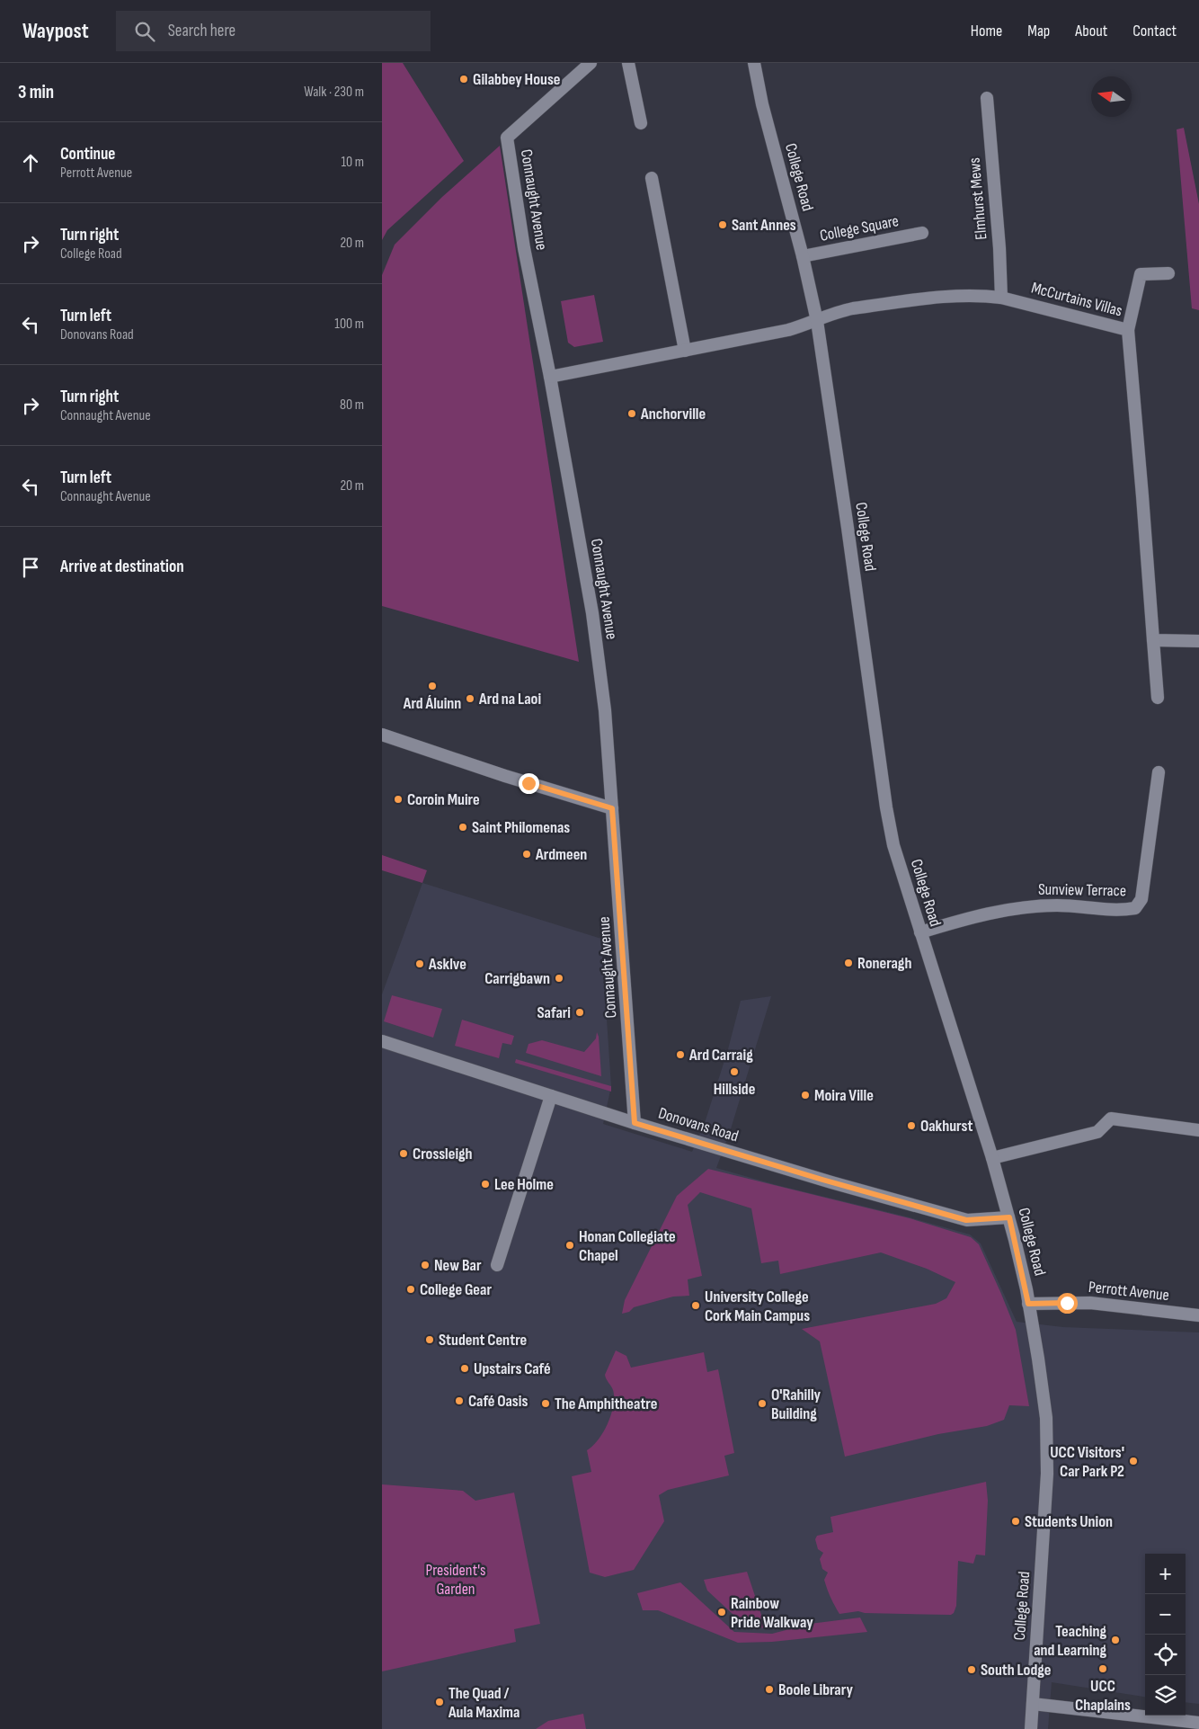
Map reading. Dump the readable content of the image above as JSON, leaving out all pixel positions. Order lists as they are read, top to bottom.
{
  "streets": {
    "street": [
      "College Road",
      "Elmhurst Mews",
      "Connaught Avenue",
      "College Square",
      "McCurtains Villas",
      "Sunview Terrace",
      "Donovans Road",
      "Perrott Avenue"
    ]
  },
  "crossings": [
    ["College Road", "College Square"],
    ["College Road", "McCurtains Villas"],
    ["College Road", "Sunview Terrace"],
    ["College Road", "Donovans Road"],
    ["College Road", "Perrott Avenue"],
    ["Elmhurst Mews", "McCurtains Villas"],
    ["Connaught Avenue", "Donovans Road"]
  ],
  "parks": ["President's Garden"],
  "places": [
    "Gilabbey House",
    "Sant Annes",
    "Anchorville",
    "Ard Áluinn",
    "Ard na Laoi",
    "Coroin Muire",
    "Saint Philomenas",
    "Ardmeen",
    "Roneragh",
    "Asklve",
    "Carrigbawn",
    "Safari",
    "Ard Carraig",
    "Hillside",
    "Moira Ville",
    "Oakhurst",
    "Crossleigh",
    "Lee Holme",
    "Honan Collegiate Chapel",
    "New Bar",
    "College Gear",
    "University College Cork Main Campus",
    "Student Centre",
    "Upstairs Café",
    "Café Oasis",
    "The Amphitheatre",
    "O'Rahilly Building",
    "UCC Visitors' Car Park P2",
    "Students Union",
    "Rainbow Pride Walkway",
    "Teaching and Learning",
    "UCC Chaplains",
    "South Lodge",
    "Boole Library",
    "The Quad / Aula Maxima"
  ],
  "north": "left",
  "page": {
    "header": "Waypost",
    "search": "Search here",
    "nav": [
      "Home",
      "Map",
      "About",
      "Contact"
    ],
    "heading": ["3 min", "Walk · 230 m"],
    "list": [
      ["Continue", "Perrott Avenue", "10 m"],
      ["Turn right", "College Road", "20 m"],
      ["Turn left", "Donovans Road", "100 m"],
      ["Turn right", "Connaught Avenue", "80 m"],
      ["Turn left", "Connaught Avenue", "20 m"],
      "Arrive at destination"
    ],
    "map_buttons": ["+", "−"]
  }
}
